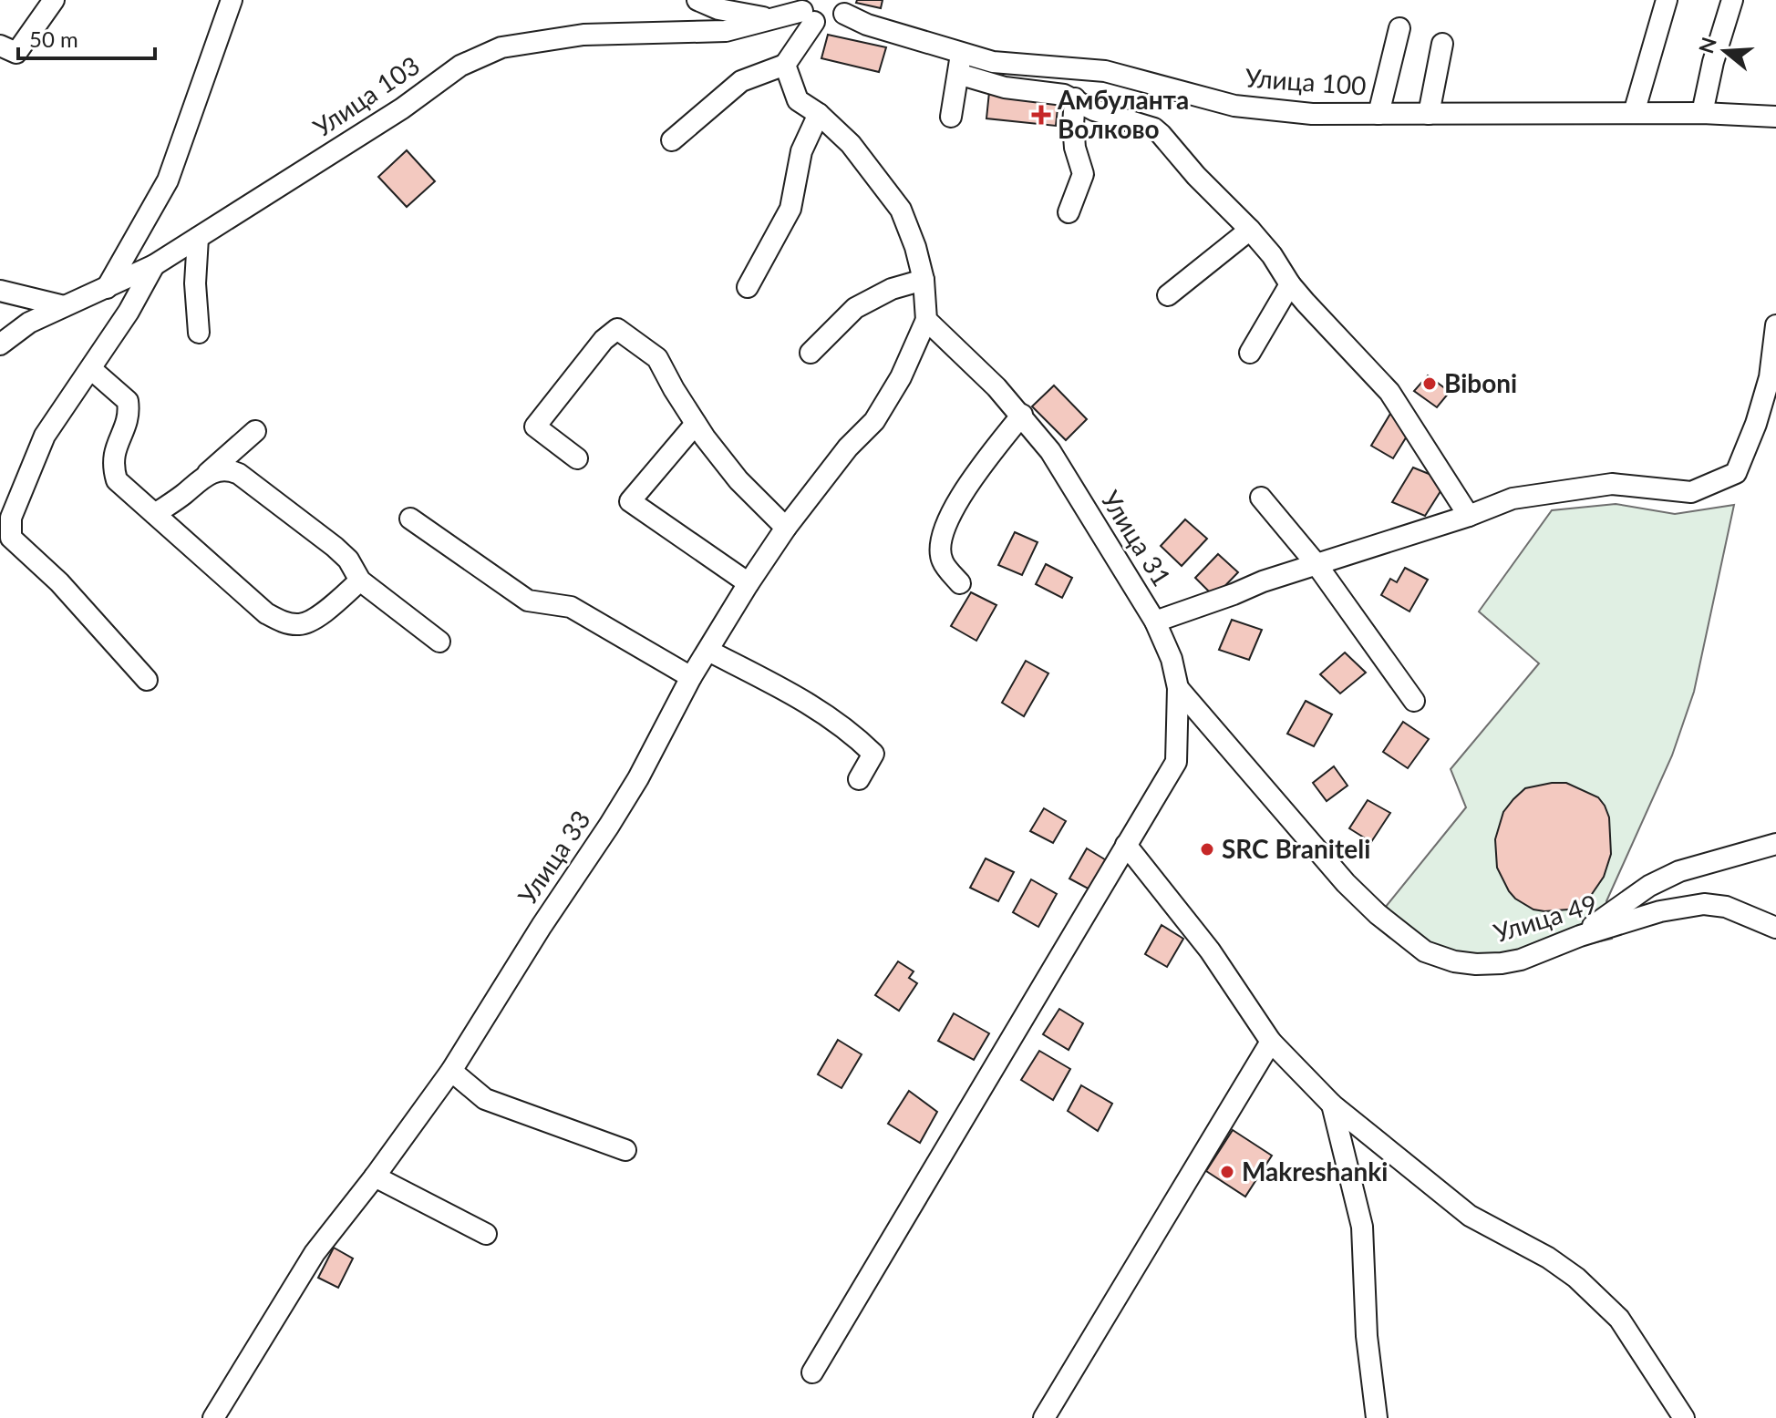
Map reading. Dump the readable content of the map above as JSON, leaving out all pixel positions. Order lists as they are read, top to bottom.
{
  "streets": {
    "street": [
      "Улица 100",
      "Улица 103",
      "Улица 31",
      "Улица 33",
      "Улица 49"
    ]
  },
  "crossings": [
    ["Улица 100", "Улица 103"],
    ["Улица 31", "Улица 33"],
    ["Улица 31", "Улица 49"]
  ],
  "places": {
    "health": ["Амбуланта Волково"],
    "other": ["Biboni", "SRC Braniteli", "Makreshanki"]
  },
  "scale_bar": "50 m",
  "north": "left"
}
